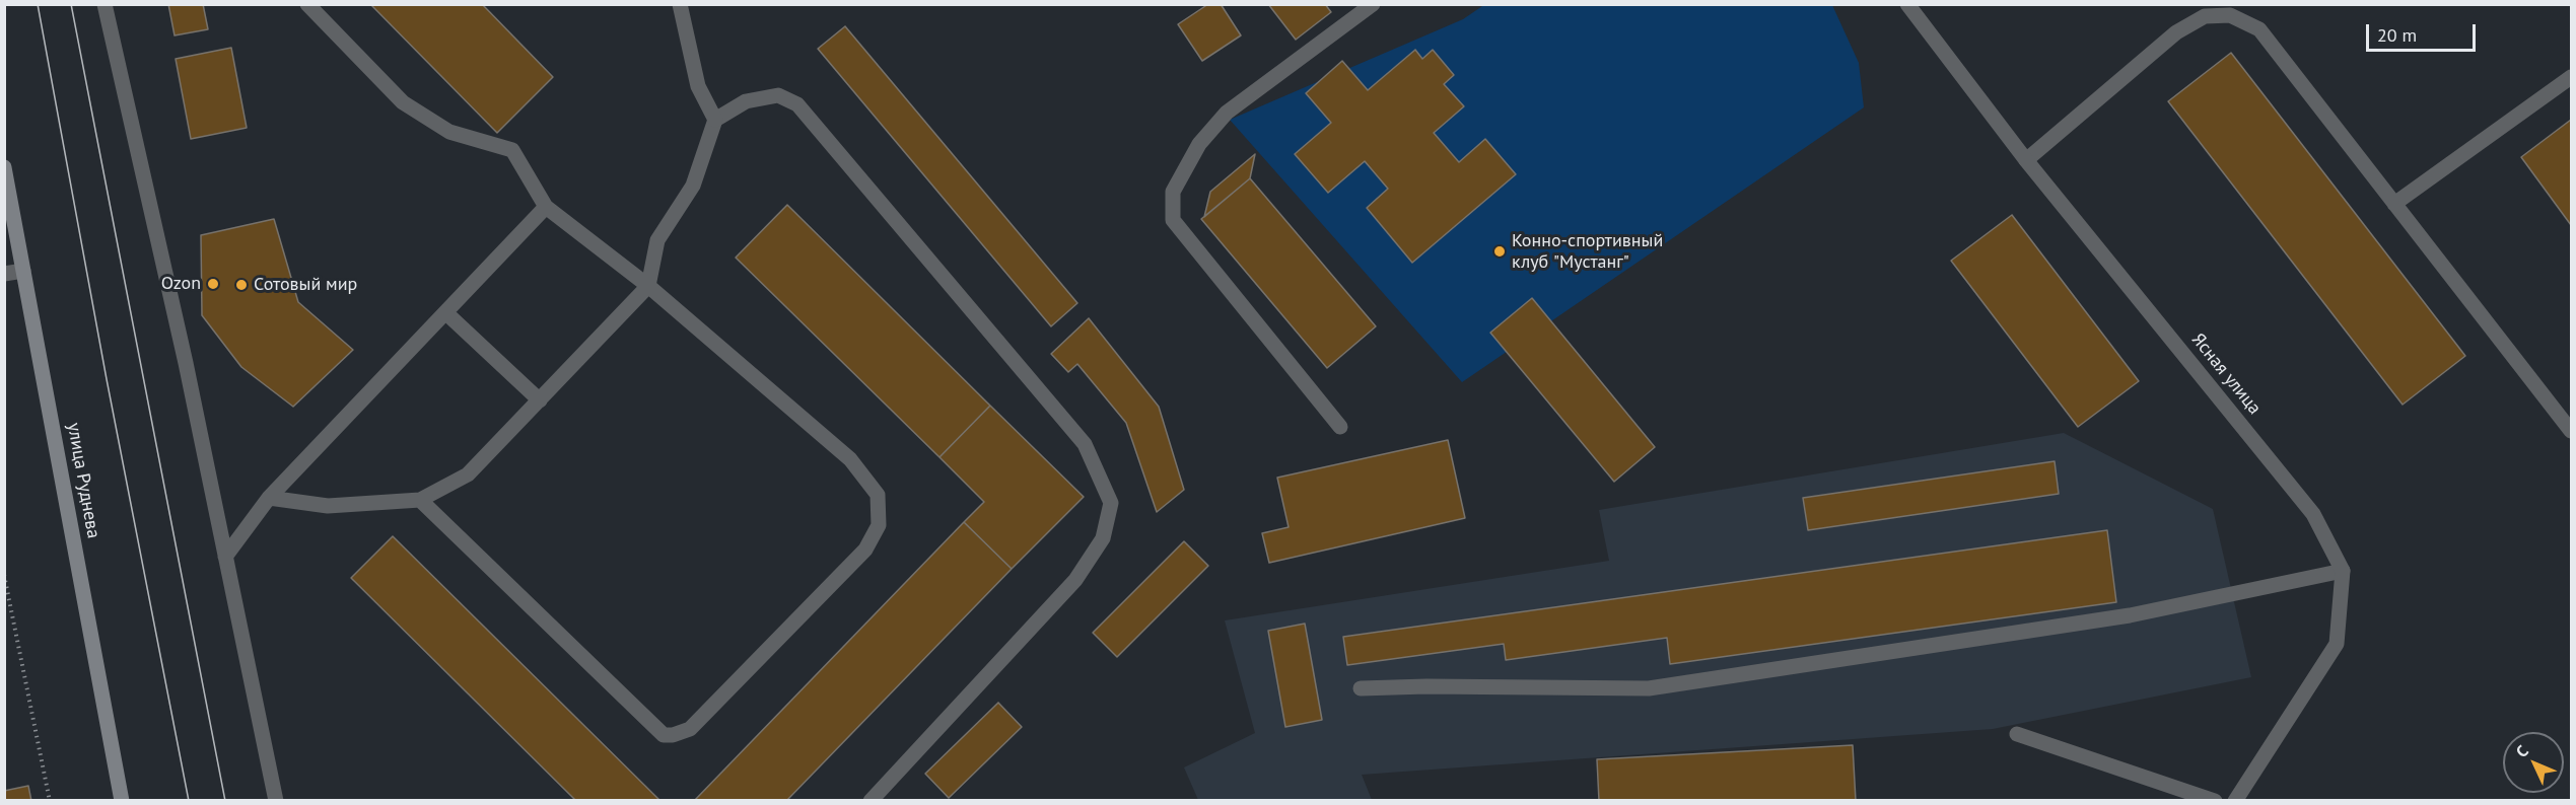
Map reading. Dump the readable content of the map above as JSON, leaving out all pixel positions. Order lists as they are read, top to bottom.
{
  "streets": {
    "main road": ["улица Руднева"],
    "street": ["Ясная улица"]
  },
  "places": ["Конно-спортивный клуб \"Мустанг\"", "Ozon", "Сотовый мир"],
  "scale_bar": "20 m",
  "north": "top left"
}
